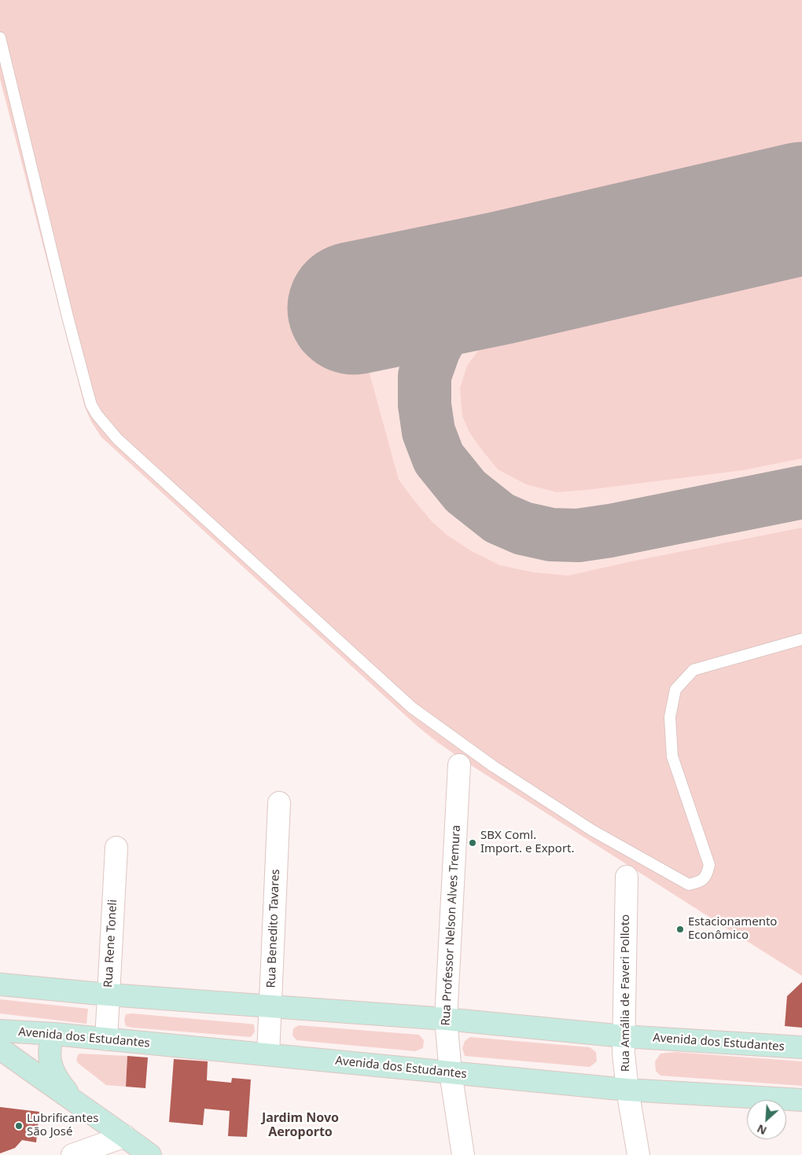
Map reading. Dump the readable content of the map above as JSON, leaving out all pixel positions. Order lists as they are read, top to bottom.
{
  "streets": {
    "main road": ["Avenida dos Estudantes"],
    "street": [
      "Rua Professor Nelson Alves Tremura",
      "Rua Benedito Tavares",
      "Rua Rene Toneli",
      "Rua Amália de Faveri Polloto"
    ]
  },
  "crossings": [
    ["Rua Professor Nelson Alves Tremura", "Avenida dos Estudantes"],
    ["Rua Benedito Tavares", "Avenida dos Estudantes"],
    ["Rua Rene Toneli", "Avenida dos Estudantes"],
    ["Rua Amália de Faveri Polloto", "Avenida dos Estudantes"]
  ],
  "districts": ["Jardim Novo Aeroporto"],
  "places": ["SBX Coml. Import. e Export.", "Estacionamento Econômico", "Lubrificantes São José"],
  "north": "bottom left"
}
